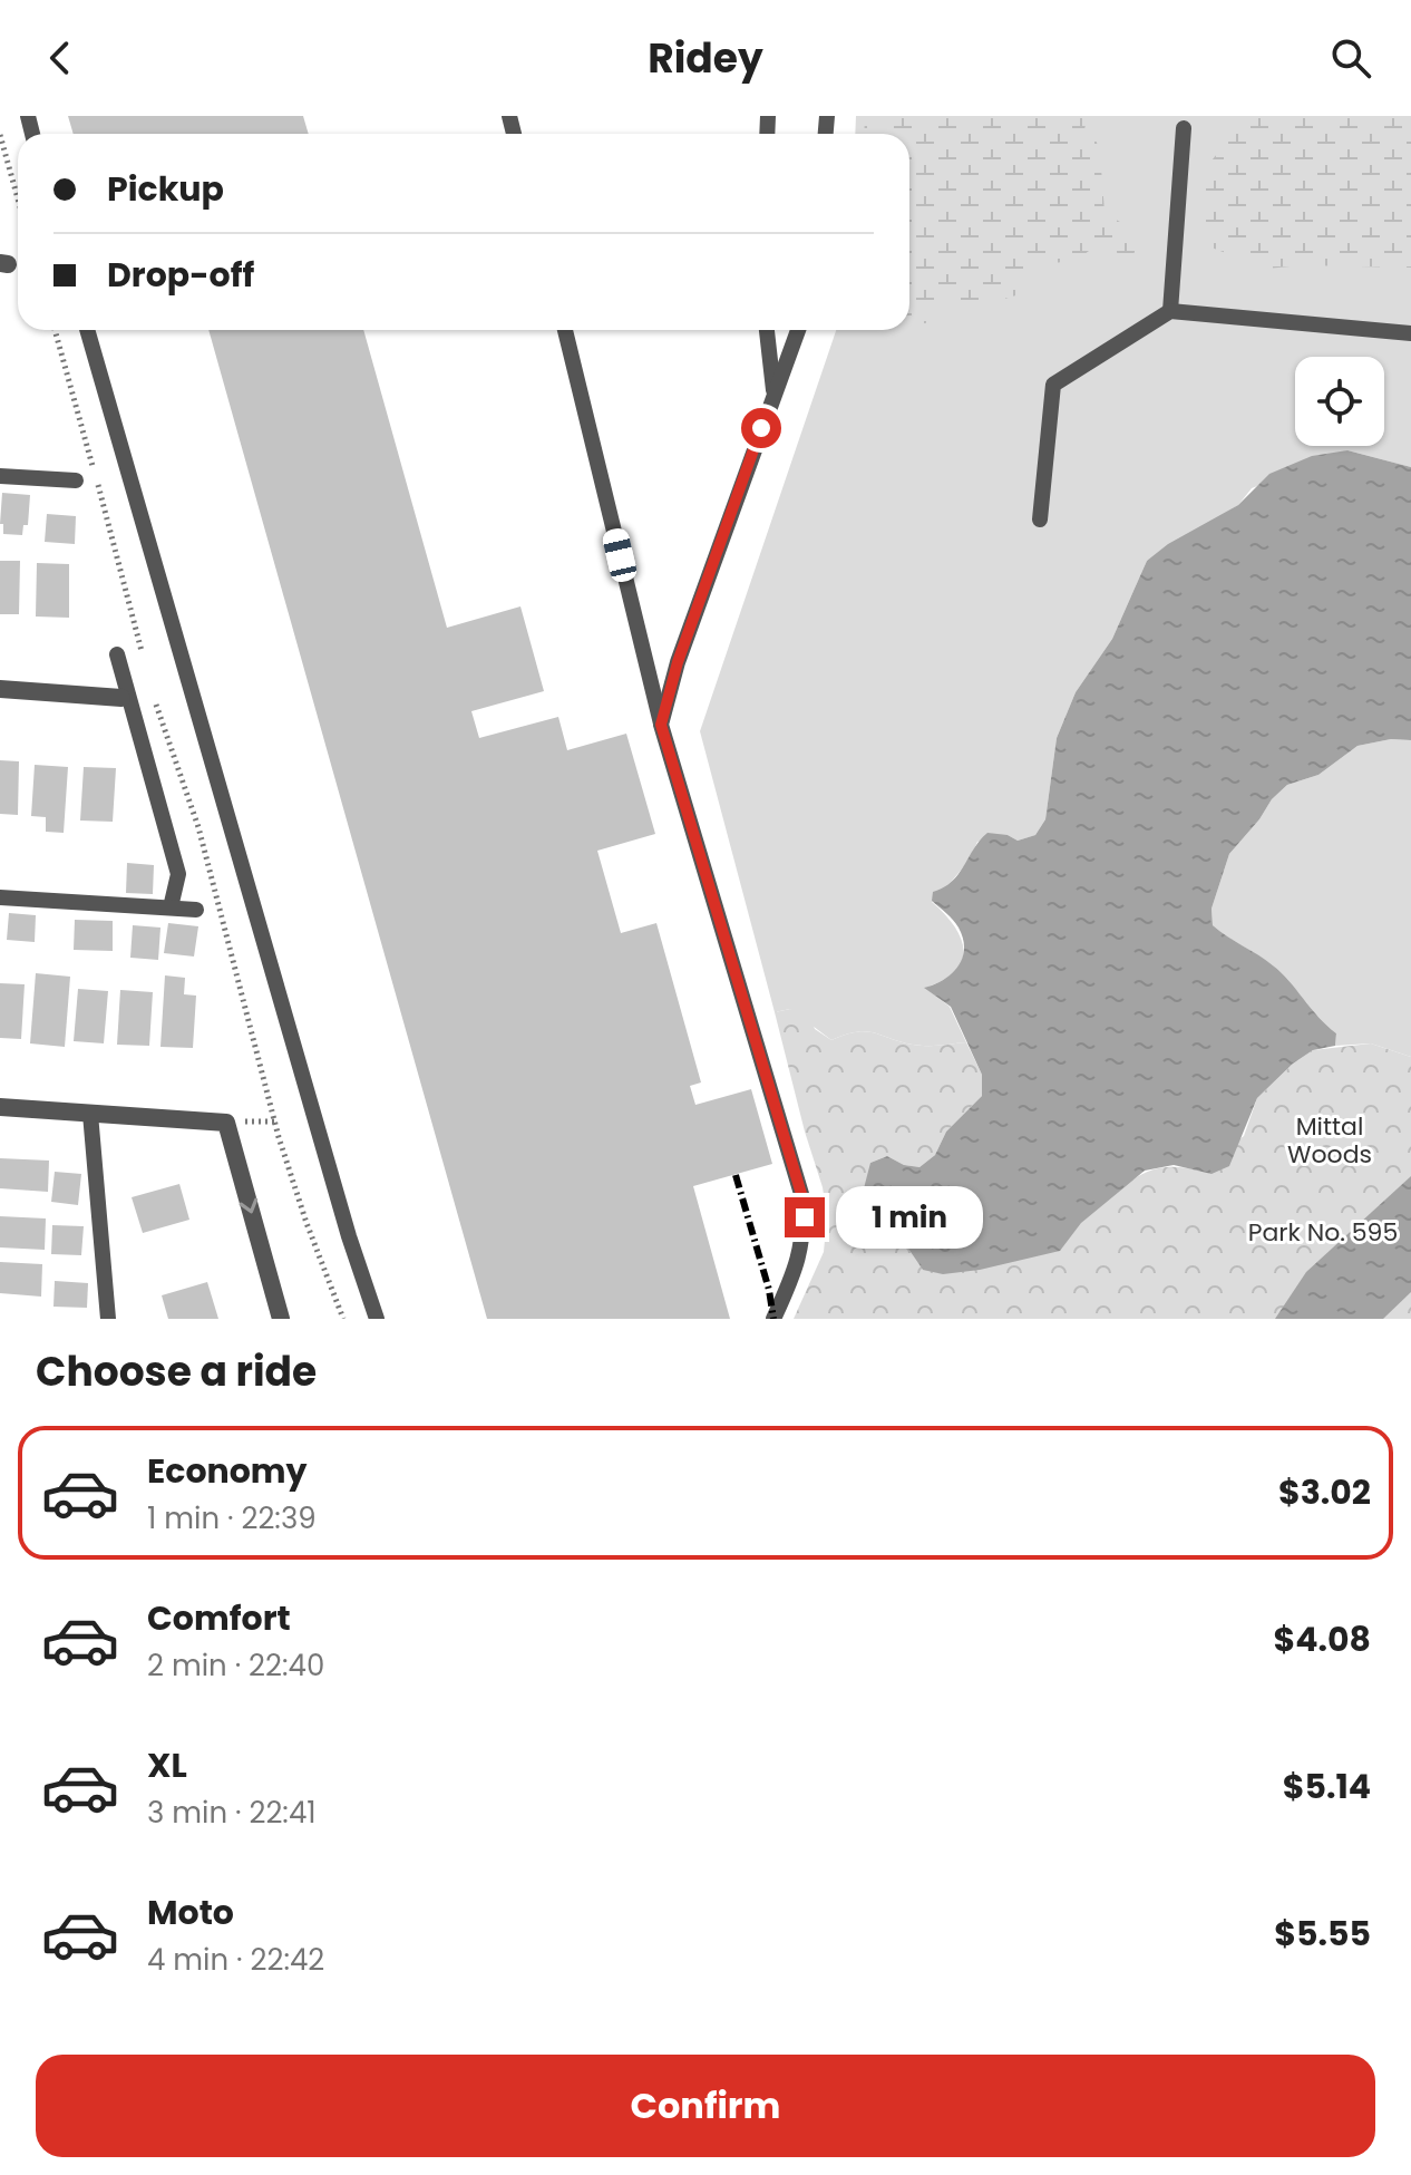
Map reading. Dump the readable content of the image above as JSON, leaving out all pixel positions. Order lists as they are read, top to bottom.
{
  "parks": ["Mittal Woods", "Park No. 595"],
  "page": {
    "header": "Ridey",
    "banner": ["Pickup", "Drop-off"],
    "bubble": "1 min",
    "heading": "Choose a ride",
    "list": [
      {
        "name": "Economy",
        "note": "1 min · 22:39",
        "value": "$3.02"
      },
      {
        "name": "Comfort",
        "note": "2 min · 22:40",
        "value": "$4.08"
      },
      {
        "name": "XL",
        "note": "3 min · 22:41",
        "value": "$5.14"
      },
      {
        "name": "Moto",
        "note": "4 min · 22:42",
        "value": "$5.55"
      }
    ],
    "buttons": "Confirm"
  }
}
